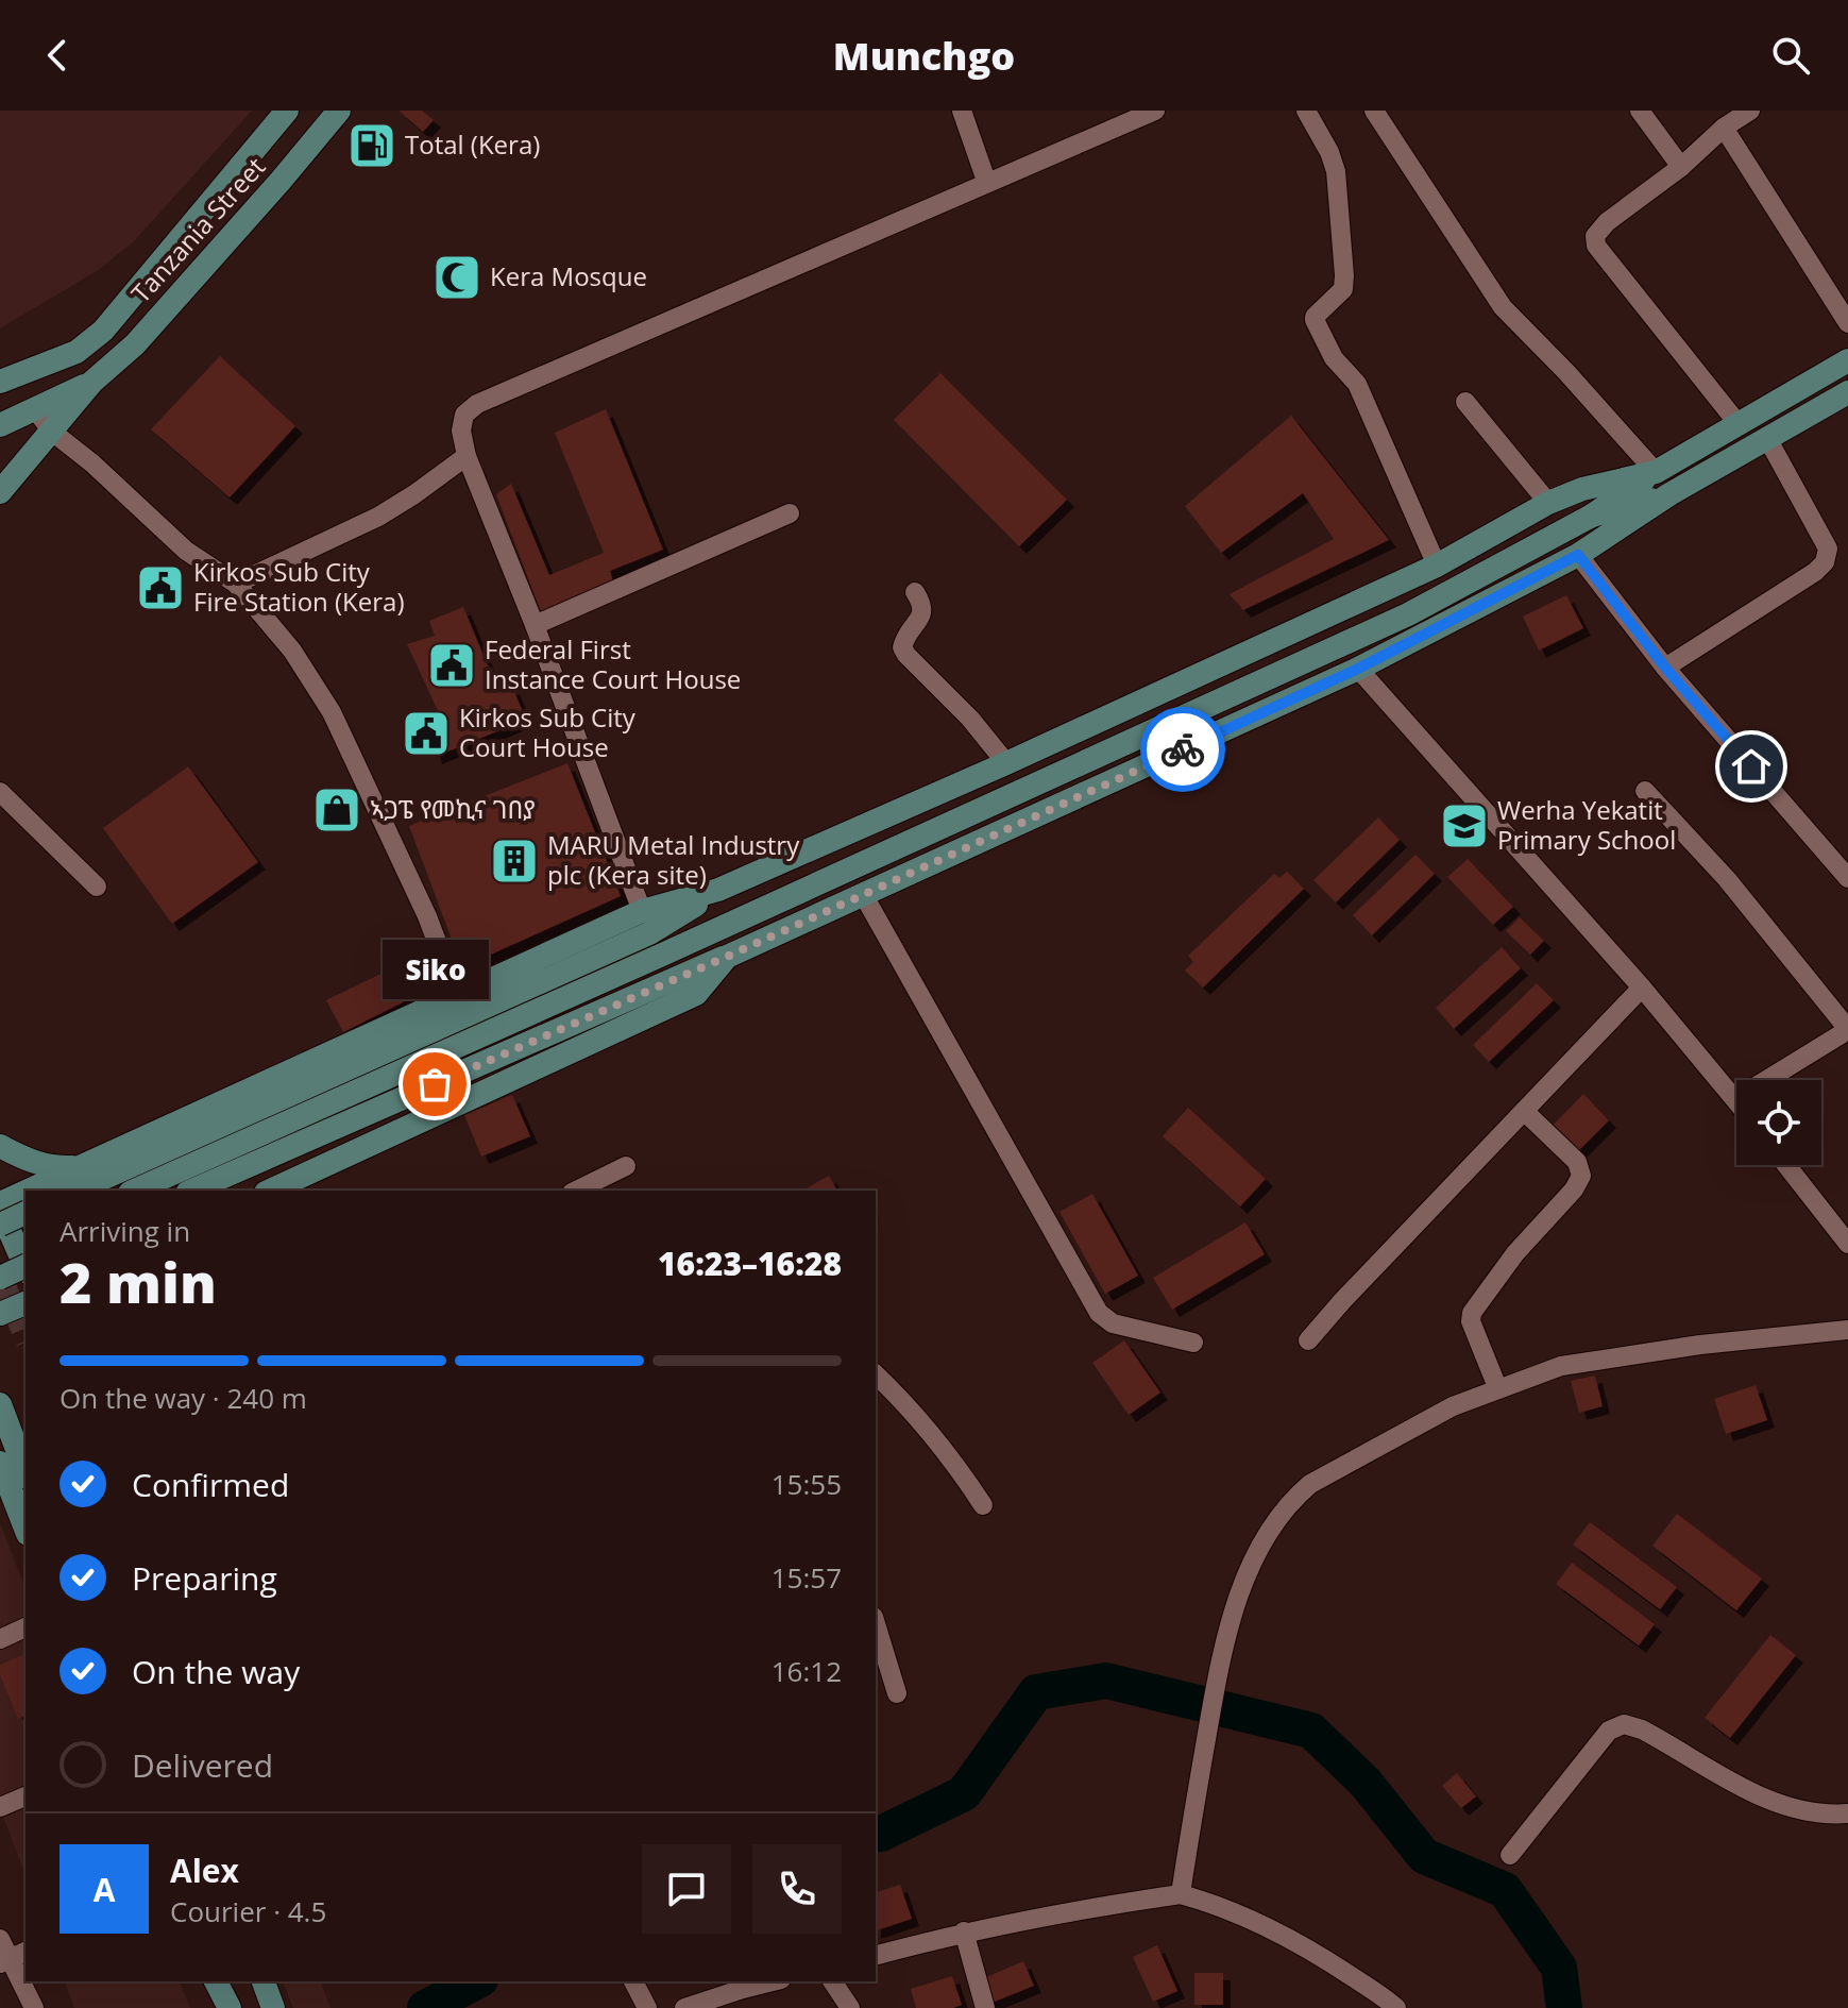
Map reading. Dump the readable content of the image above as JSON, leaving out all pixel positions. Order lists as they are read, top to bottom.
{
  "streets": {
    "main road": ["Tanzania Street"]
  },
  "places": {
    "fuel station": ["Total (Kera)"],
    "mosque": ["Kera Mosque"],
    "public building": ["Kirkos Sub City Fire Station (Kera)", "Federal First Instance Court House", "Kirkos Sub City Court House"],
    "shop": ["ኣጋፔ የመኪና ገበያ"],
    "school or university": ["Werha Yekatit Primary School"],
    "building": ["MARU Metal Industry plc (Kera site)"],
    "other": ["Siko"]
  },
  "page": {
    "header": "Munchgo",
    "bubble": "Siko",
    "heading": ["2 min", "Arriving in", "16:23–16:28"],
    "panel": ["Alex", "Courier · 4.5"],
    "bar": "On the way · 240 m",
    "list": [
      ["Confirmed", "15:55"],
      ["Preparing", "15:57"],
      ["On the way", "16:12"],
      "Delivered"
    ],
    "round": "A"
  }
}
